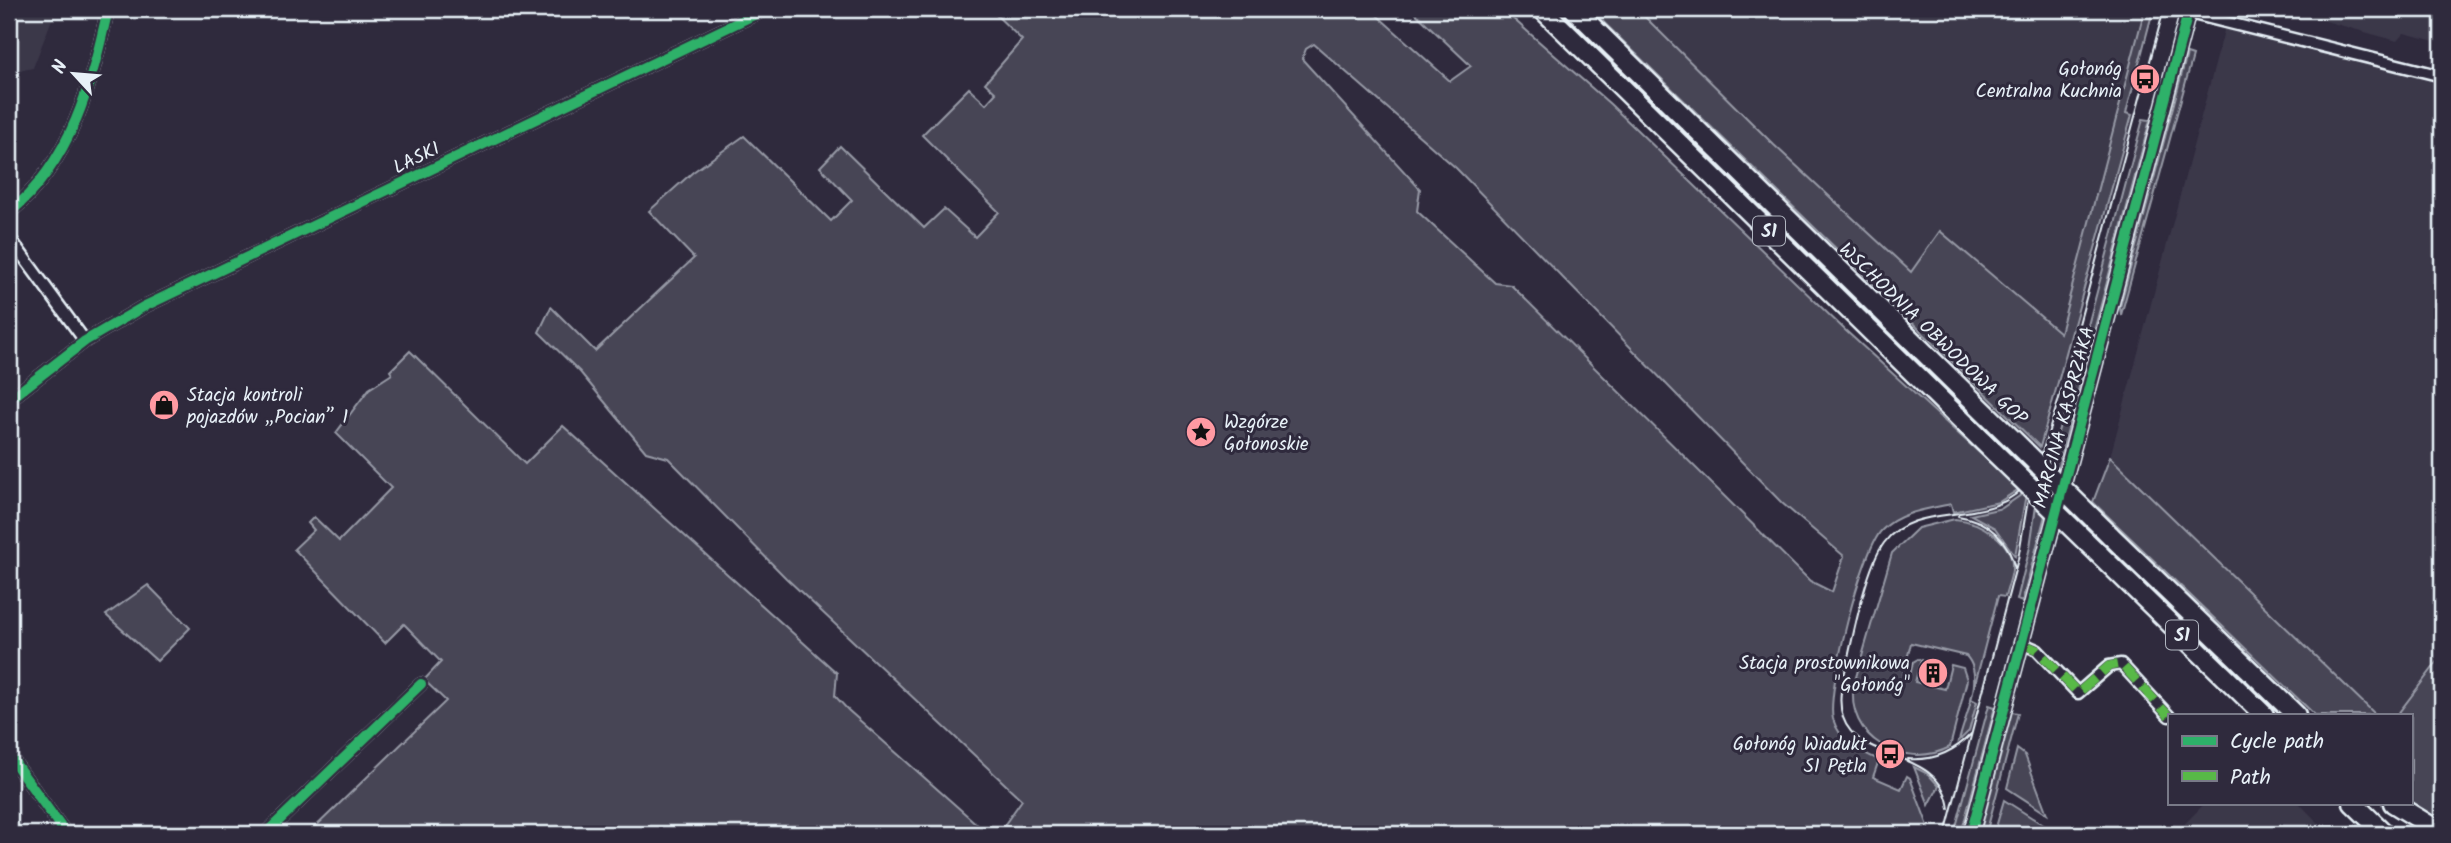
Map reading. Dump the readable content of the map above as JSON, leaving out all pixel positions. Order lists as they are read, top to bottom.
{
  "streets": {
    "highway": ["S1", "WSCHODNIA OBWODOWA GOP"],
    "street": ["LASKI", "MARCINA KASPRZAKA"]
  },
  "places": {
    "bus stop": ["Gołonóg Centralna Kuchnia", "Gołonóg Wiadukt S1 Pętla"],
    "shop": ["Stacja kontroli pojazdów „Pocian” 1"],
    "place": ["Wzgórze Gołonoskie"],
    "building": ["Stacja prostownikowa \"Gołonóg\""]
  },
  "legend": ["Cycle path", "Path"],
  "north": "top left"
}
